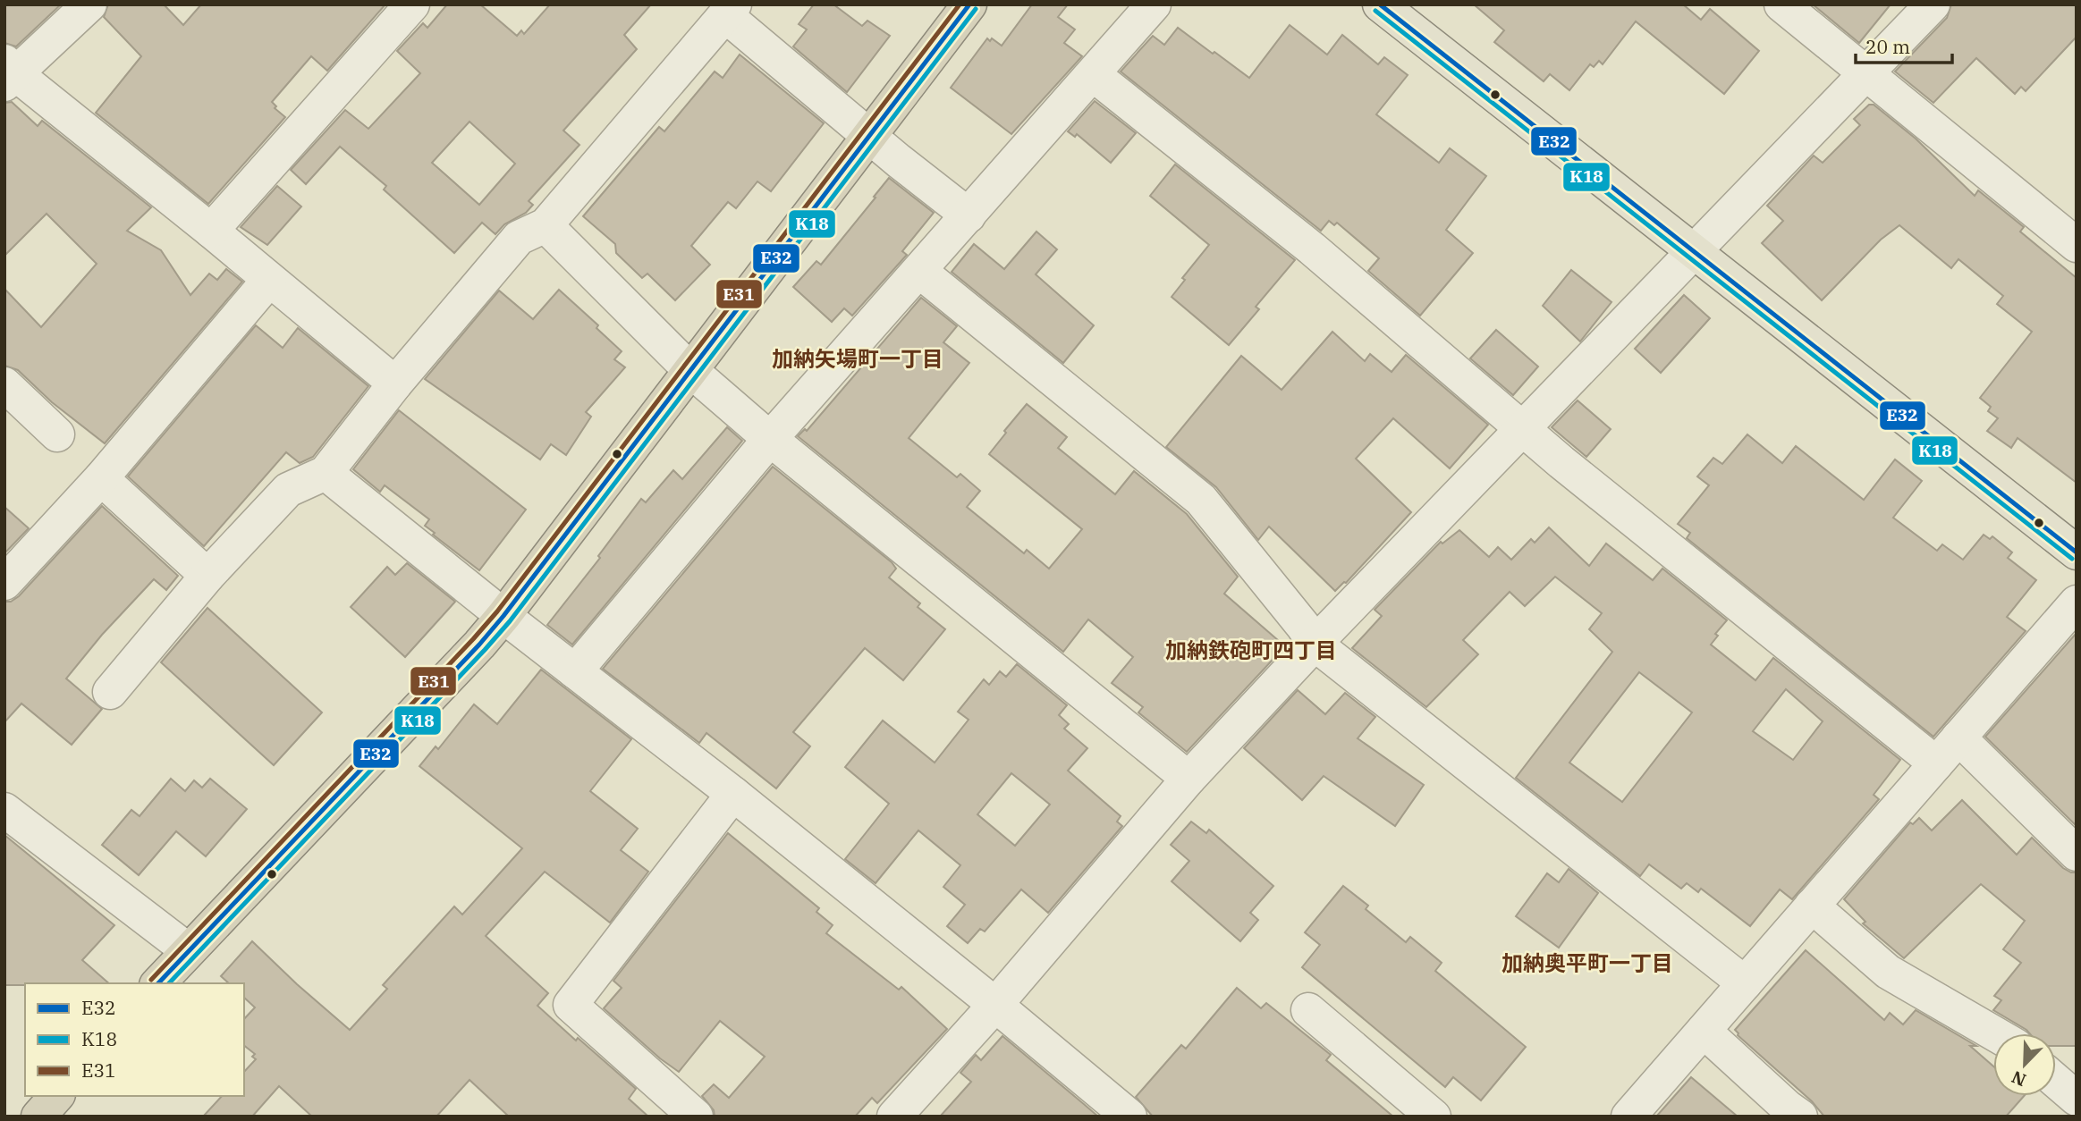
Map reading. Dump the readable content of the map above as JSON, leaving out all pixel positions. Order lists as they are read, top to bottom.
{
  "districts": ["加納矢場町一丁目", "加納鉄砲町四丁目", "加納奥平町一丁目"],
  "lines": ["transit line E32", "transit line E31", "transit line K18"],
  "legend": ["E32", "K18", "E31"],
  "scale_bar": "20 m",
  "north": "bottom left"
}
